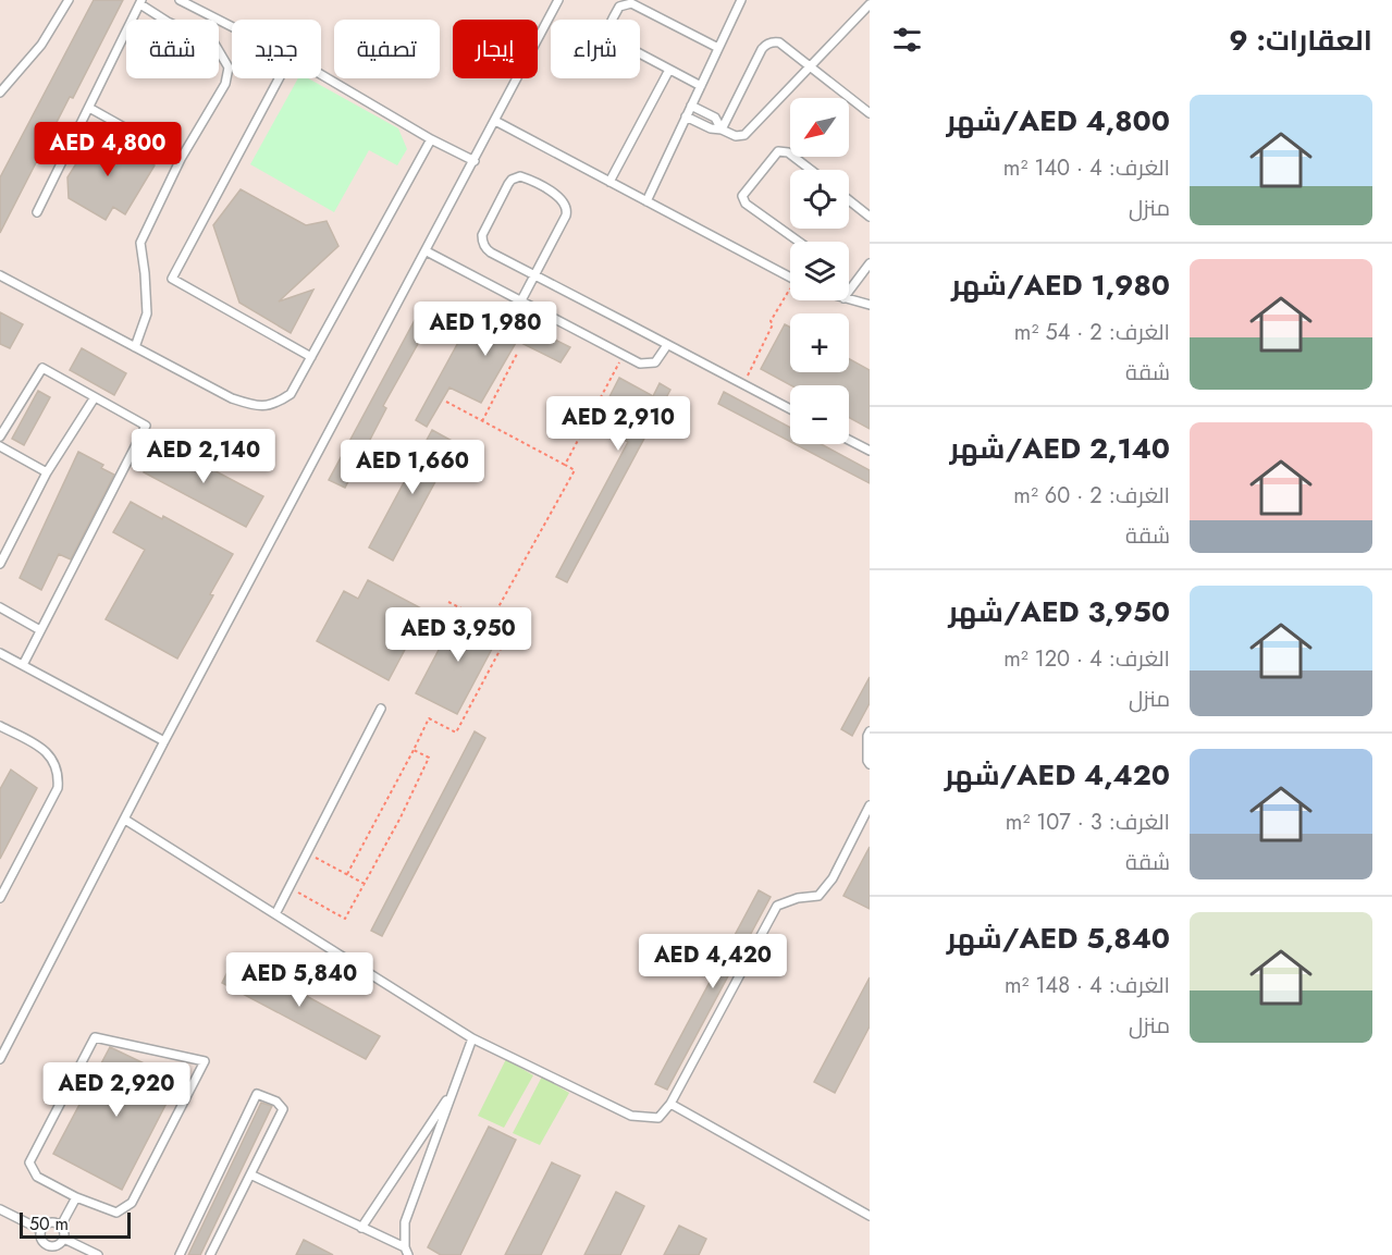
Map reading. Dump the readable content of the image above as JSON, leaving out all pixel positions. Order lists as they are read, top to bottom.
{
  "scale_bar": "50 m",
  "north": "bottom left",
  "page": {
    "heading": "العقارات: 9",
    "chip": [
      "شراء",
      "إيجار",
      "تصفية",
      "جديد",
      "شقة"
    ],
    "list": [
      {
        "name": "AED 4,800/شهر",
        "note": "الغرف: 4 · 140 m² · منزل"
      },
      {
        "name": "AED 1,980/شهر",
        "note": "الغرف: 2 · 54 m² · شقة"
      },
      {
        "name": "AED 2,140/شهر",
        "note": "الغرف: 2 · 60 m² · شقة"
      },
      {
        "name": "AED 3,950/شهر",
        "note": "الغرف: 4 · 120 m² · منزل"
      },
      {
        "name": "AED 4,420/شهر",
        "note": "الغرف: 3 · 107 m² · شقة"
      },
      {
        "name": "AED 5,840/شهر",
        "note": "الغرف: 4 · 148 m² · منزل"
      }
    ],
    "map_buttons": ["+", "−"],
    "price": [
      "AED 4,800",
      "AED 1,980",
      "AED 2,910",
      "AED 2,140",
      "AED 1,660",
      "AED 3,950",
      "AED 4,420",
      "AED 5,840",
      "AED 2,920"
    ],
    "scale": "50 m"
  }
}
